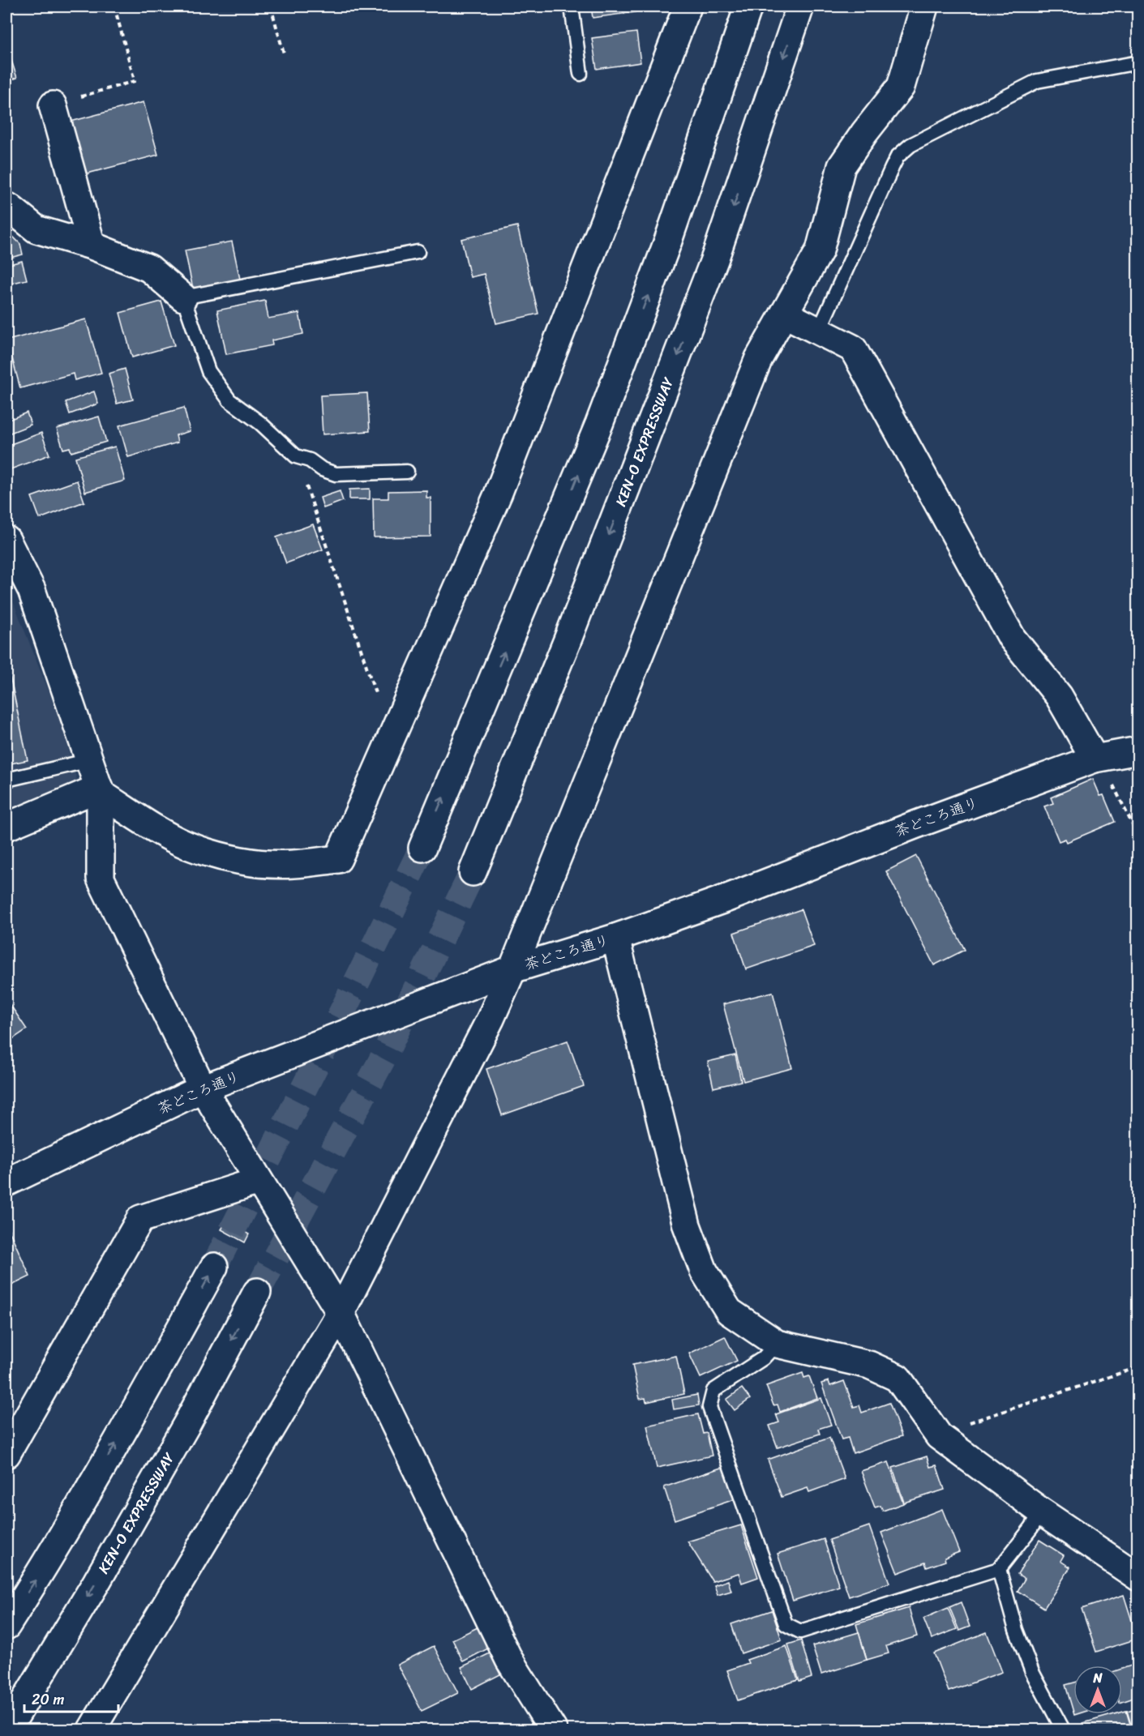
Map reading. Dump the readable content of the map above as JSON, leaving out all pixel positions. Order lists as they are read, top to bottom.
{
  "streets": {
    "main road": ["KEN-O EXPRESSWAY", "茶どころ通り"]
  },
  "scale_bar": "20 m",
  "north": "top"
}
